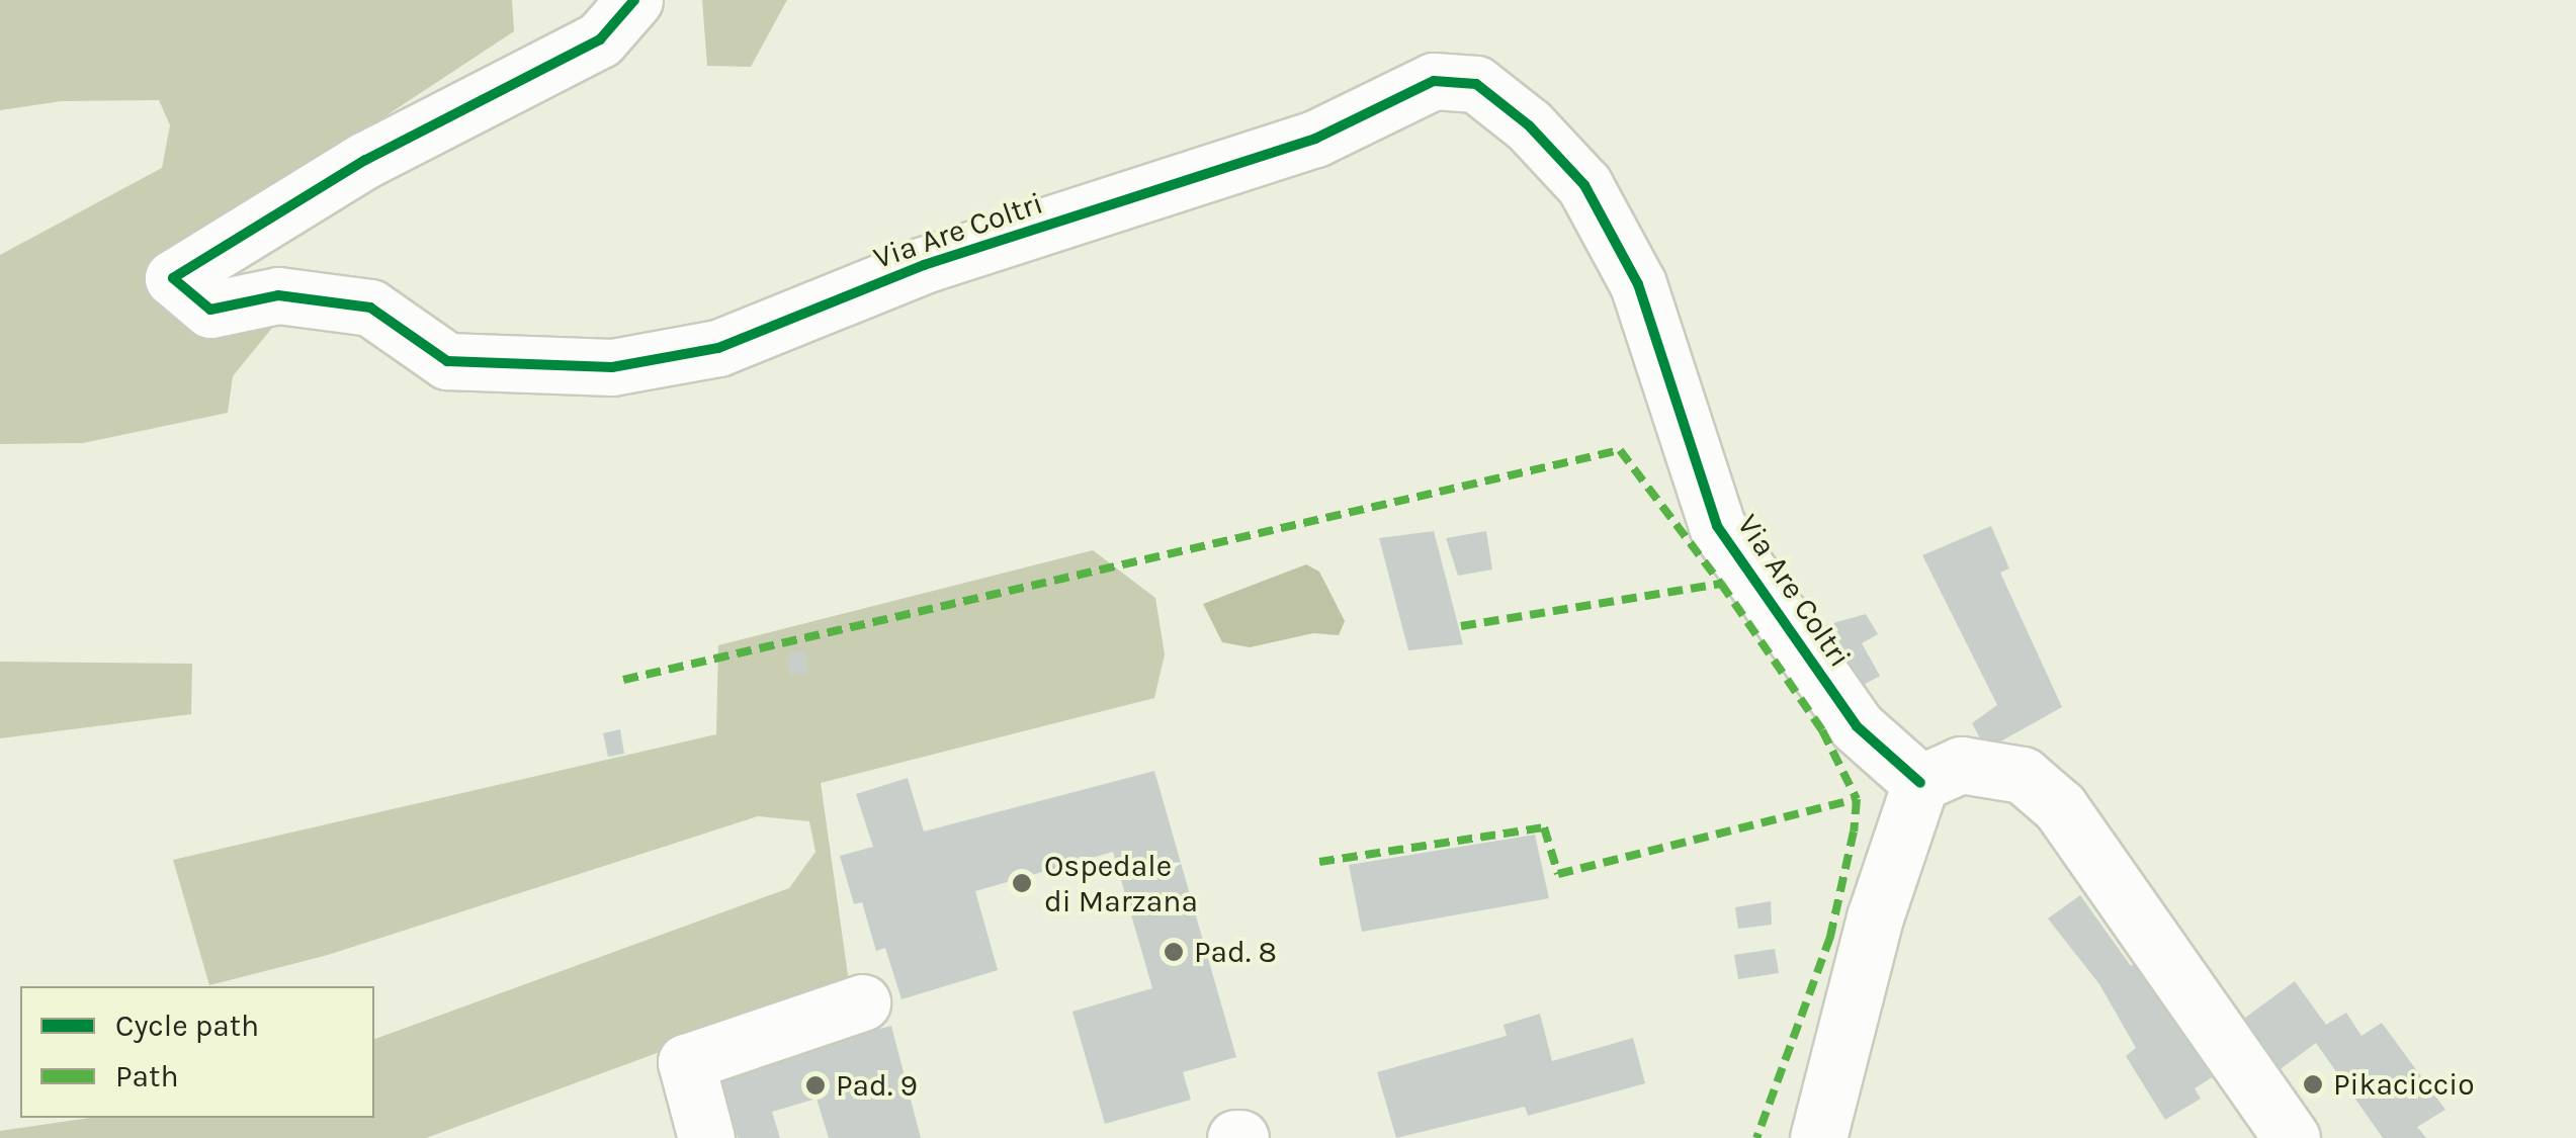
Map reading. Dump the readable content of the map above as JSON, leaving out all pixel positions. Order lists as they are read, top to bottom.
{
  "streets": {
    "street": ["Via Are Coltri"]
  },
  "places": [
    "Ospedale di Marzana",
    "Pad. 8",
    "Pikaciccio",
    "Pad. 9"
  ],
  "legend": ["Cycle path", "Path"]
}
